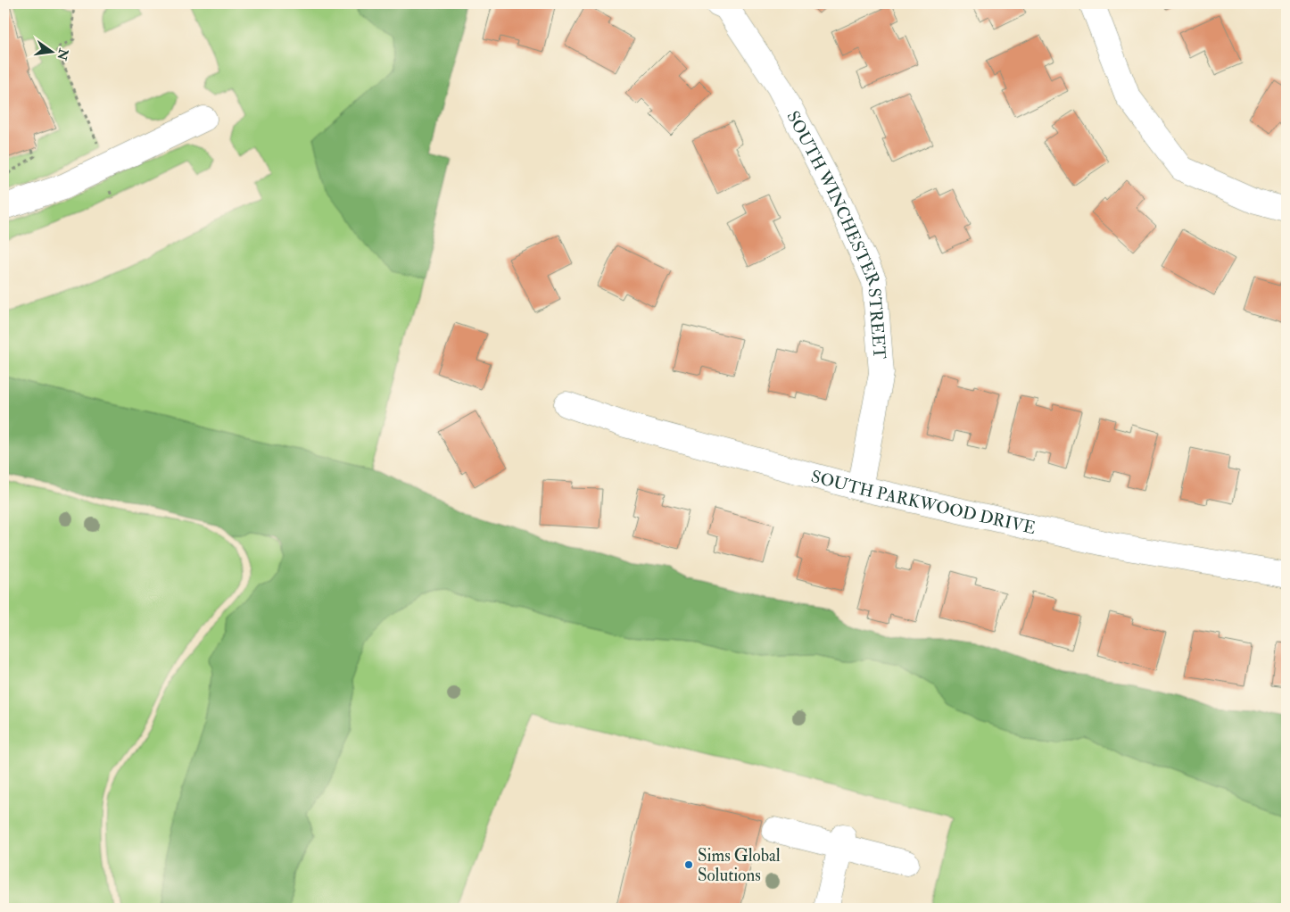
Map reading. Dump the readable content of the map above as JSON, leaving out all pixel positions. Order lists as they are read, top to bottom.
{
  "streets": {
    "street": ["SOUTH WINCHESTER STREET", "SOUTH PARKWOOD DRIVE"]
  },
  "crossings": [
    ["SOUTH WINCHESTER STREET", "SOUTH PARKWOOD DRIVE"]
  ],
  "places": ["Sims Global Solutions"],
  "north": "right"
}
